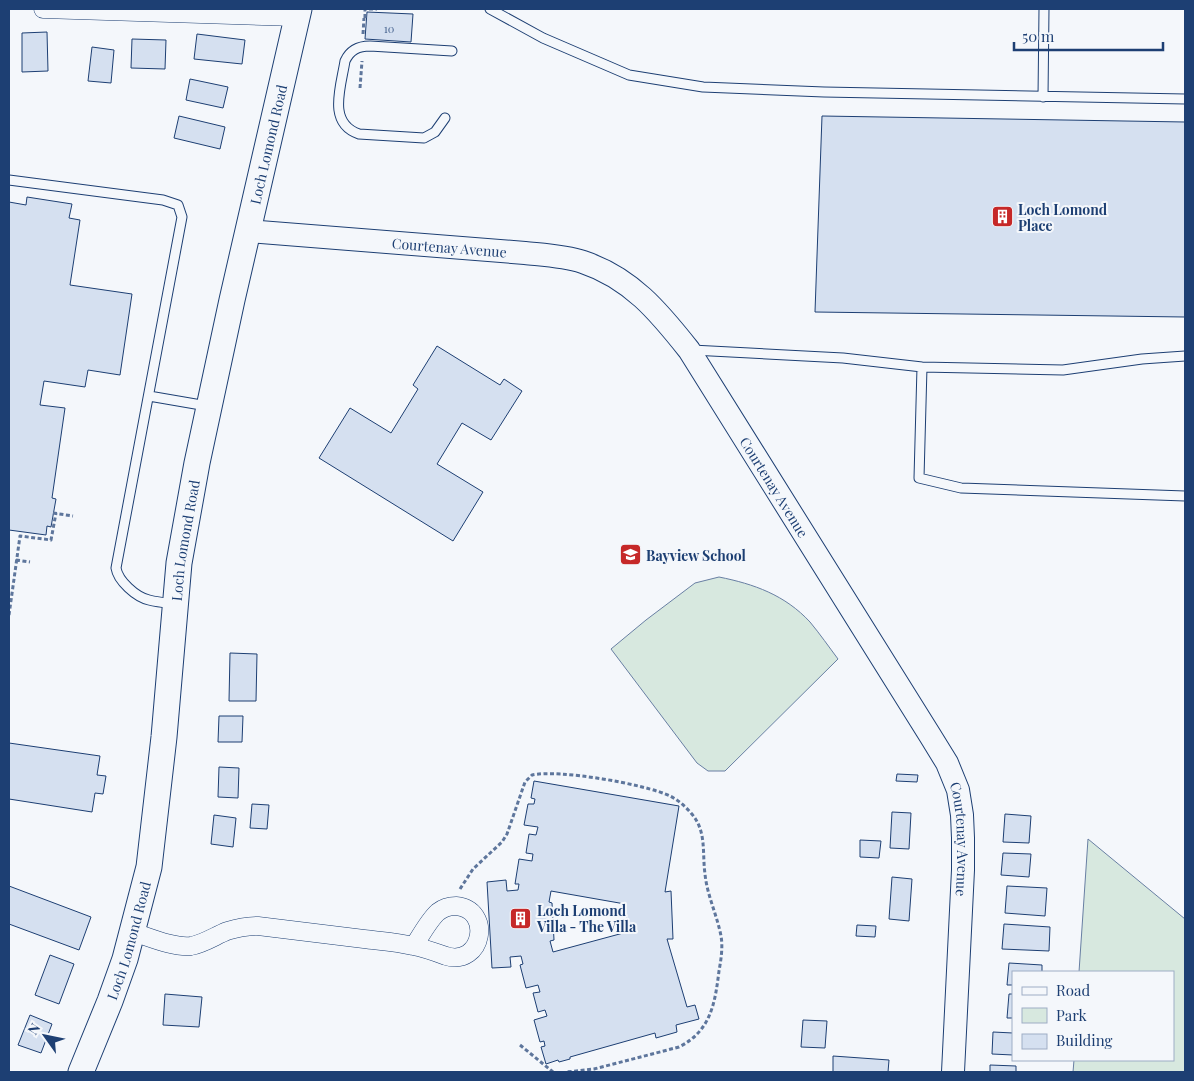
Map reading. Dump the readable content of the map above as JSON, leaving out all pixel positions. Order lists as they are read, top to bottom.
{
  "streets": {
    "main road": ["Loch Lomond Road"],
    "street": ["Courtenay Avenue"]
  },
  "crossings": [
    ["Loch Lomond Road", "Courtenay Avenue"]
  ],
  "places": {
    "building": ["Loch Lomond Place", "Loch Lomond Villa - The Villa"],
    "school or university": ["Bayview School"]
  },
  "house_numbers": ["10"],
  "legend": ["Road", "Park", "Building"],
  "scale_bar": "50 m",
  "north": "top left"
}
